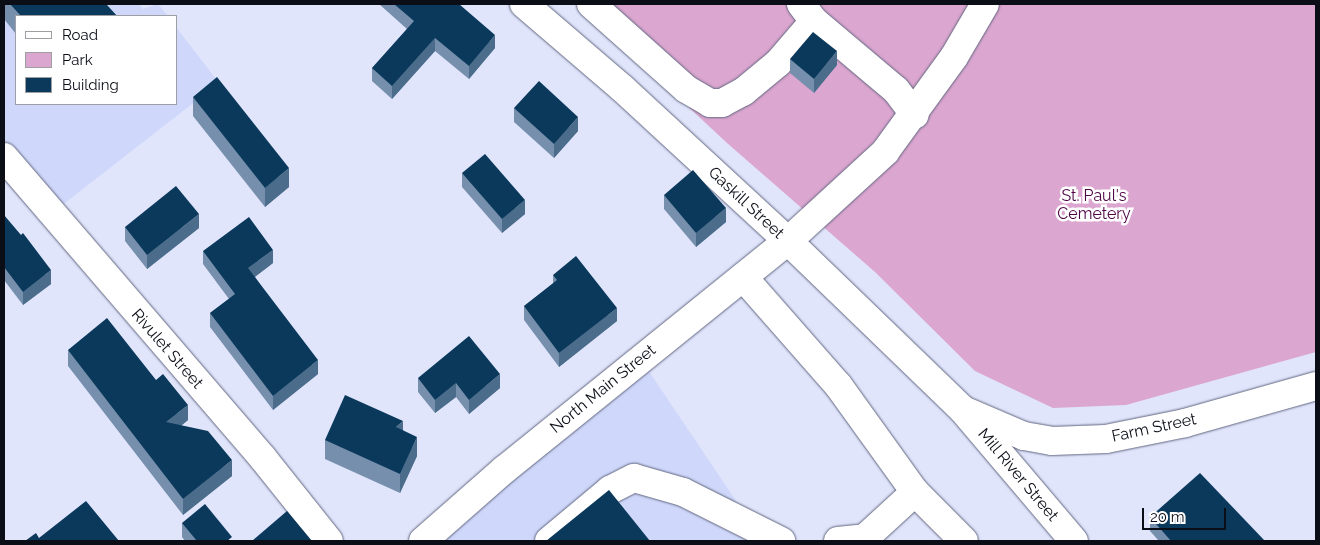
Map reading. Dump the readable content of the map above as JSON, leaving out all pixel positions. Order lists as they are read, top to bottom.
{
  "streets": {
    "street": [
      "Gaskill Street",
      "Rivulet Street",
      "North Main Street",
      "Farm Street",
      "Mill River Street"
    ]
  },
  "crossings": [
    ["Gaskill Street", "North Main Street"],
    ["Gaskill Street", "Farm Street"],
    ["Gaskill Street", "Mill River Street"],
    ["Farm Street", "Mill River Street"]
  ],
  "parks": ["St. Paul's Cemetery"],
  "legend": ["Road", "Park", "Building"],
  "scale_bar": "20 m"
}
